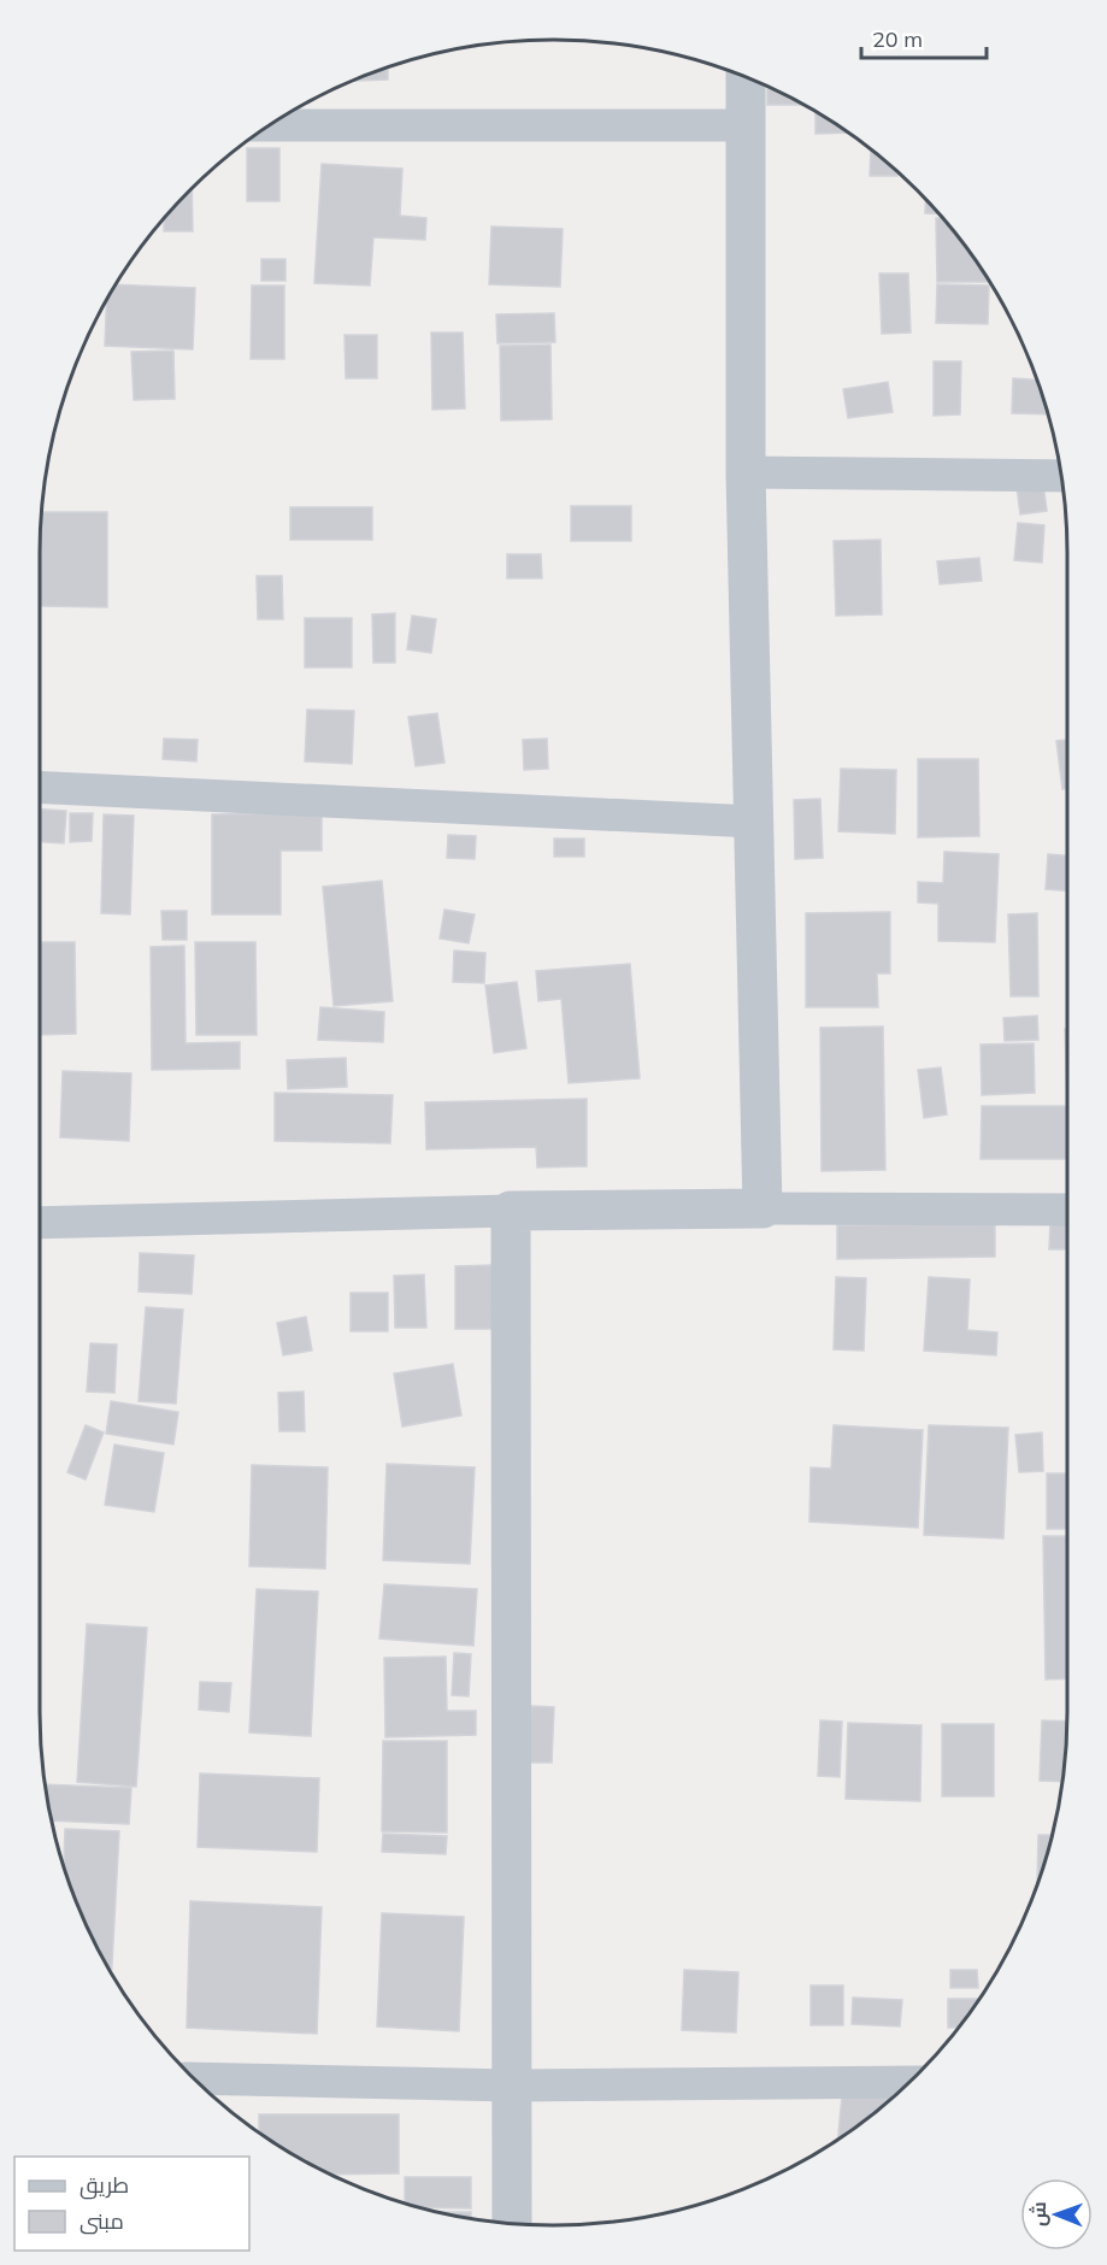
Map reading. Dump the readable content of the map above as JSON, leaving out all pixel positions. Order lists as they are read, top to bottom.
{
  "legend": ["طريق", "مبنى"],
  "scale_bar": "20 m",
  "north": "left"
}
